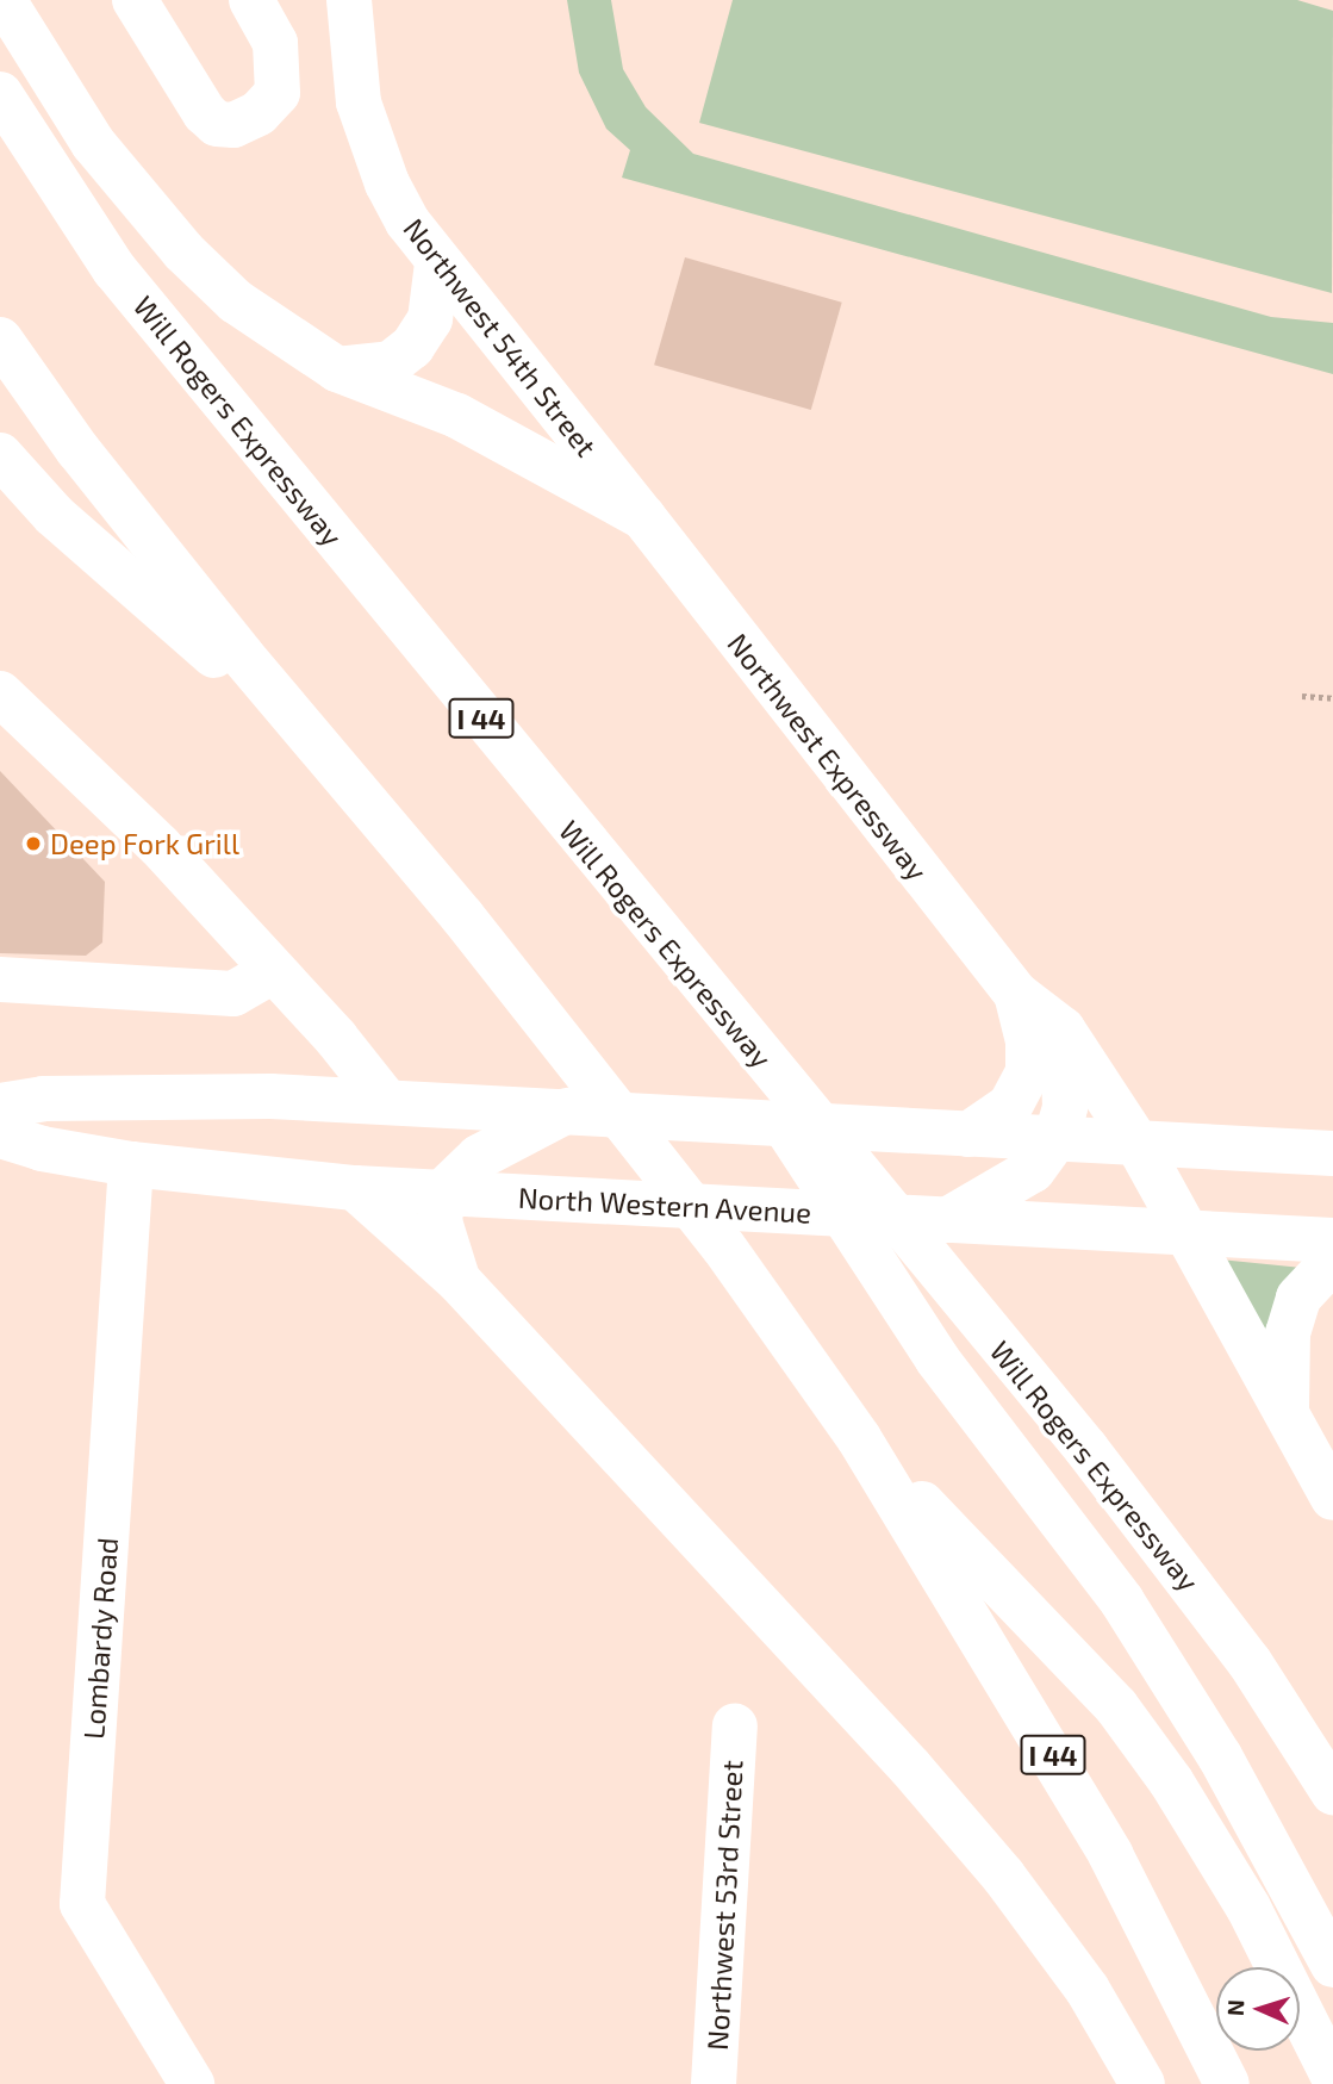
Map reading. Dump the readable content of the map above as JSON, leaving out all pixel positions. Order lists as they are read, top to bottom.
{
  "streets": {
    "main road": [
      "Northwest 54th Street",
      "Will Rogers Expressway",
      "I 44",
      "Northwest Expressway",
      "North Western Avenue",
      "Lombardy Road",
      "Northwest 53rd Street"
    ]
  },
  "crossings": [
    ["Northwest 54th Street", "Northwest Expressway"],
    ["Northwest Expressway", "North Western Avenue"],
    ["North Western Avenue", "Lombardy Road"]
  ],
  "places": ["Deep Fork Grill"],
  "north": "left"
}
